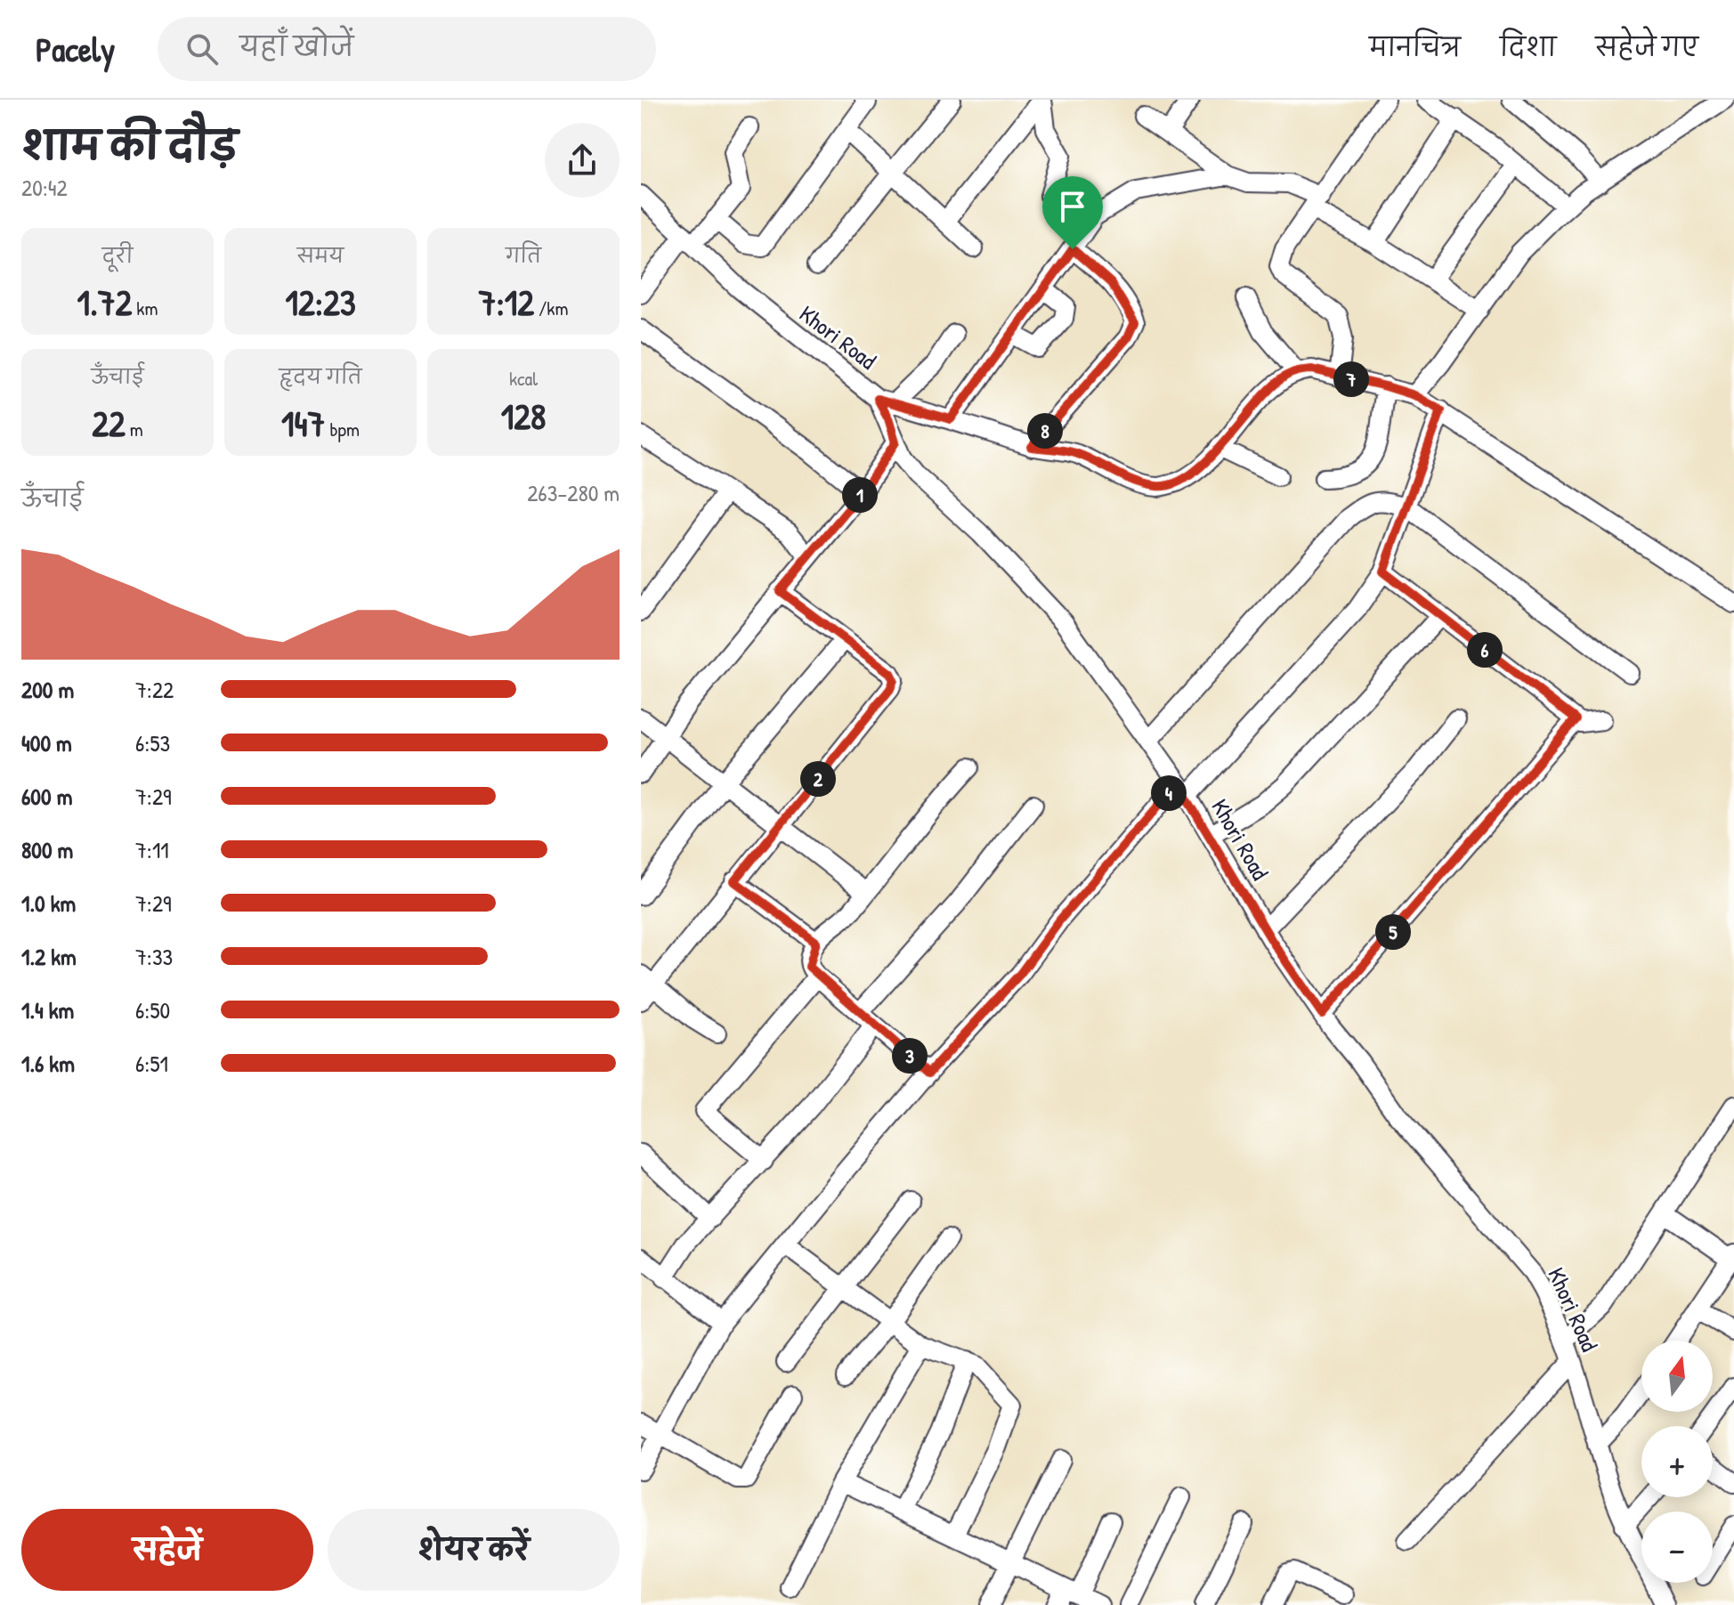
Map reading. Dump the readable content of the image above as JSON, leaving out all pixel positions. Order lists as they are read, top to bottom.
{
  "streets": {
    "street": ["Khori Road"]
  },
  "north": "top",
  "page": {
    "header": "Pacely",
    "search": "यहाँ खोजें",
    "nav": ["मानचित्र", "दिशा", "सहेजे गए"],
    "heading": ["शाम की दौड़", "20:42"],
    "stats": [
      ["दूरी", "1.72 km"],
      ["समय", "12:23"],
      ["गति", "7:12 /km"],
      ["ऊँचाई", "22 m"],
      ["हृदय गति", "147 bpm"],
      ["kcal", "128"]
    ],
    "pins": [
      "7",
      "8",
      "1",
      "6",
      "2",
      "4",
      "5",
      "3"
    ],
    "chart": ["ऊँचाई", "263–280 m"],
    "list": [
      {
        "name": "200 m",
        "note": "7:22"
      },
      {
        "name": "400 m",
        "note": "6:53"
      },
      {
        "name": "600 m",
        "note": "7:29"
      },
      {
        "name": "800 m",
        "note": "7:11"
      },
      {
        "name": "1.0 km",
        "note": "7:29"
      },
      {
        "name": "1.2 km",
        "note": "7:33"
      },
      {
        "name": "1.4 km",
        "note": "6:50"
      },
      {
        "name": "1.6 km",
        "note": "6:51"
      }
    ],
    "map_buttons": ["+", "−"],
    "buttons": ["सहेजें", "शेयर करें"]
  }
}
